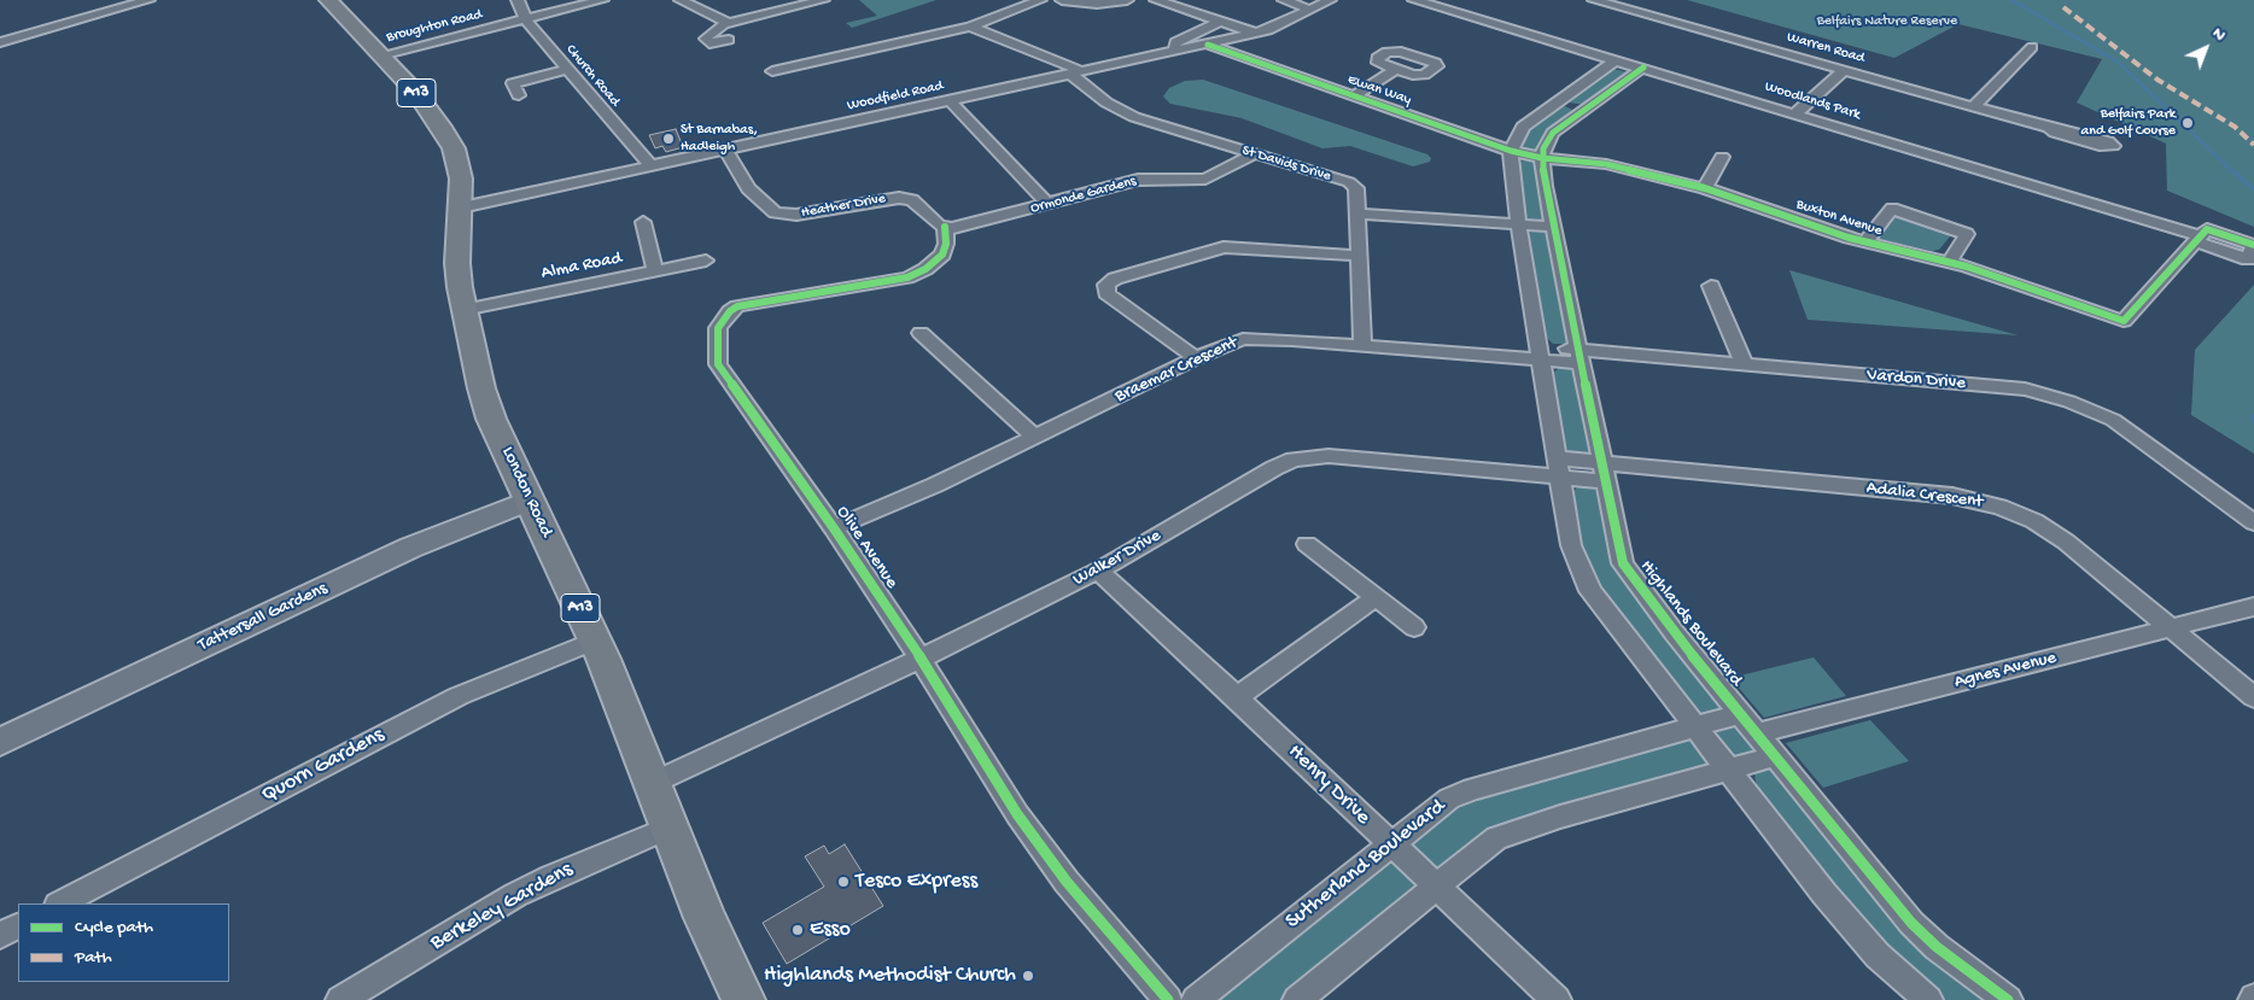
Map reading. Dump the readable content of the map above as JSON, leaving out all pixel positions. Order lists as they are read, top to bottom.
{
  "streets": {
    "main road": ["A13", "London Road"],
    "street": [
      "Broughton Road",
      "Warren Road",
      "Church Road",
      "Ewan Way",
      "Woodfield Road",
      "Woodlands Park",
      "St Davids Drive",
      "Ormonde Gardens",
      "Heather Drive",
      "Buxton Avenue",
      "Alma Road",
      "Braemar Crescent",
      "Vardon Drive",
      "Adalia Crescent",
      "Olive Avenue",
      "Walker Drive",
      "Tattersall Gardens",
      "Highlands Boulevard",
      "Agnes Avenue",
      "Quorn Gardens",
      "Henry Drive",
      "Sutherland Boulevard",
      "Berkeley Gardens"
    ]
  },
  "crossings": [
    ["Broughton Road", "Church Road"],
    ["Broughton Road", "London Road"],
    ["Church Road", "Woodfield Road"],
    ["Ewan Way", "Woodfield Road"],
    ["Ewan Way", "Buxton Avenue"],
    ["Ewan Way", "Highlands Boulevard"],
    ["Woodfield Road", "St Davids Drive"],
    ["Woodfield Road", "Heather Drive"],
    ["Woodfield Road", "London Road"],
    ["Woodlands Park", "Buxton Avenue"],
    ["St Davids Drive", "Ormonde Gardens"],
    ["St Davids Drive", "Braemar Crescent"],
    ["Ormonde Gardens", "Heather Drive"],
    ["Ormonde Gardens", "Olive Avenue"],
    ["Heather Drive", "Olive Avenue"],
    ["Buxton Avenue", "Highlands Boulevard"],
    ["Alma Road", "London Road"],
    ["Braemar Crescent", "Vardon Drive"],
    ["Braemar Crescent", "Olive Avenue"],
    ["Braemar Crescent", "Highlands Boulevard"],
    ["Vardon Drive", "Highlands Boulevard"],
    ["London Road", "Walker Drive"],
    ["London Road", "Tattersall Gardens"],
    ["London Road", "Quorn Gardens"],
    ["London Road", "Berkeley Gardens"],
    ["Adalia Crescent", "Walker Drive"],
    ["Adalia Crescent", "Highlands Boulevard"],
    ["Adalia Crescent", "Agnes Avenue"],
    ["Olive Avenue", "Walker Drive"],
    ["Walker Drive", "Highlands Boulevard"],
    ["Walker Drive", "Henry Drive"],
    ["Highlands Boulevard", "Agnes Avenue"],
    ["Highlands Boulevard", "Sutherland Boulevard"],
    ["Henry Drive", "Sutherland Boulevard"]
  ],
  "parks": ["Belfairs Nature Reserve"],
  "places": [
    "Belfairs Park and Golf Course",
    "St Barnabas, Hadleigh",
    "Tesco Express",
    "Esso",
    "Highlands Methodist Church"
  ],
  "legend": ["Cycle path", "Path"],
  "north": "top right"
}
